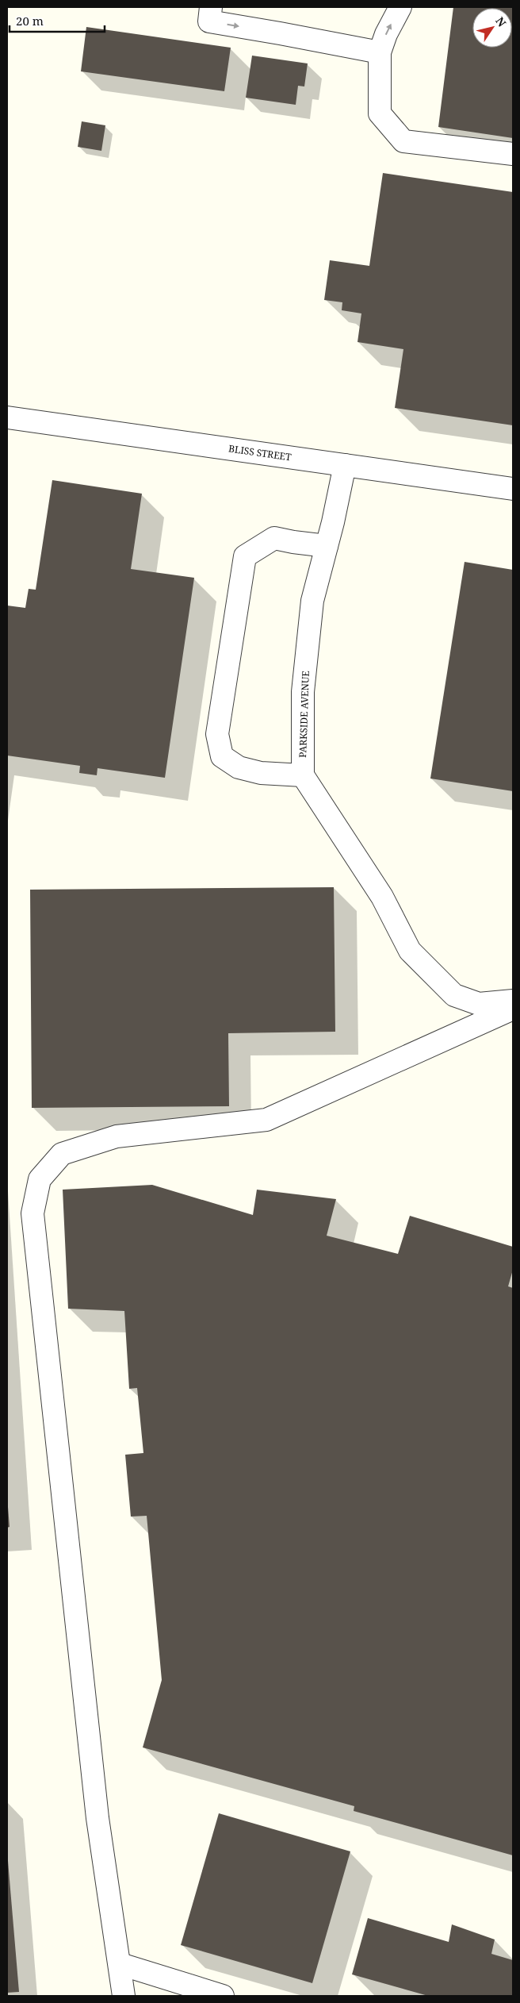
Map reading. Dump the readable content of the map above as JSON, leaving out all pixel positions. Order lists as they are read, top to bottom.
{
  "streets": {
    "street": ["BLISS STREET", "PARKSIDE AVENUE"]
  },
  "crossings": [
    ["BLISS STREET", "PARKSIDE AVENUE"]
  ],
  "scale_bar": "20 m",
  "north": "top right"
}
